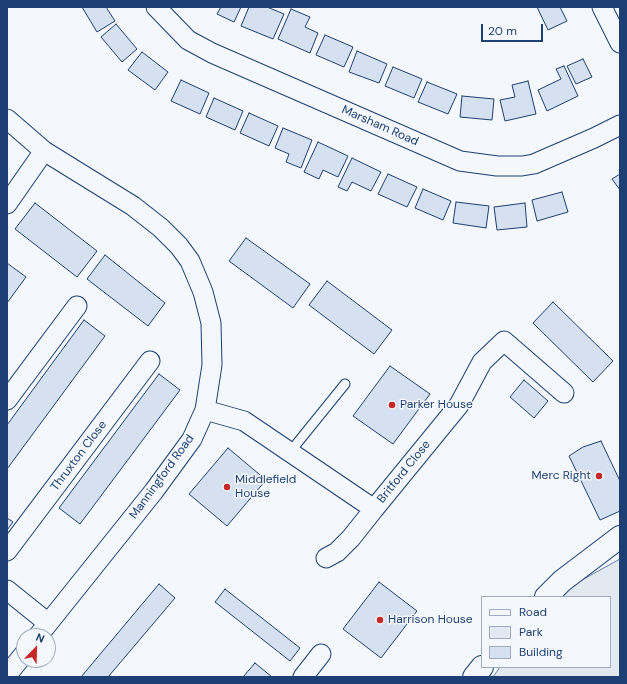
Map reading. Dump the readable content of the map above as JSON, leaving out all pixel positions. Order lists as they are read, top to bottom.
{
  "streets": {
    "street": [
      "Marsham Road",
      "Thruxton Close",
      "Britford Close",
      "Manningford Road"
    ]
  },
  "crossings": [
    ["Britford Close", "Manningford Road"]
  ],
  "places": [
    "Parker House",
    "Merc Right",
    "Middlefield House",
    "Harrison House"
  ],
  "legend": ["Road", "Park", "Building"],
  "scale_bar": "20 m",
  "north": "top right"
}
